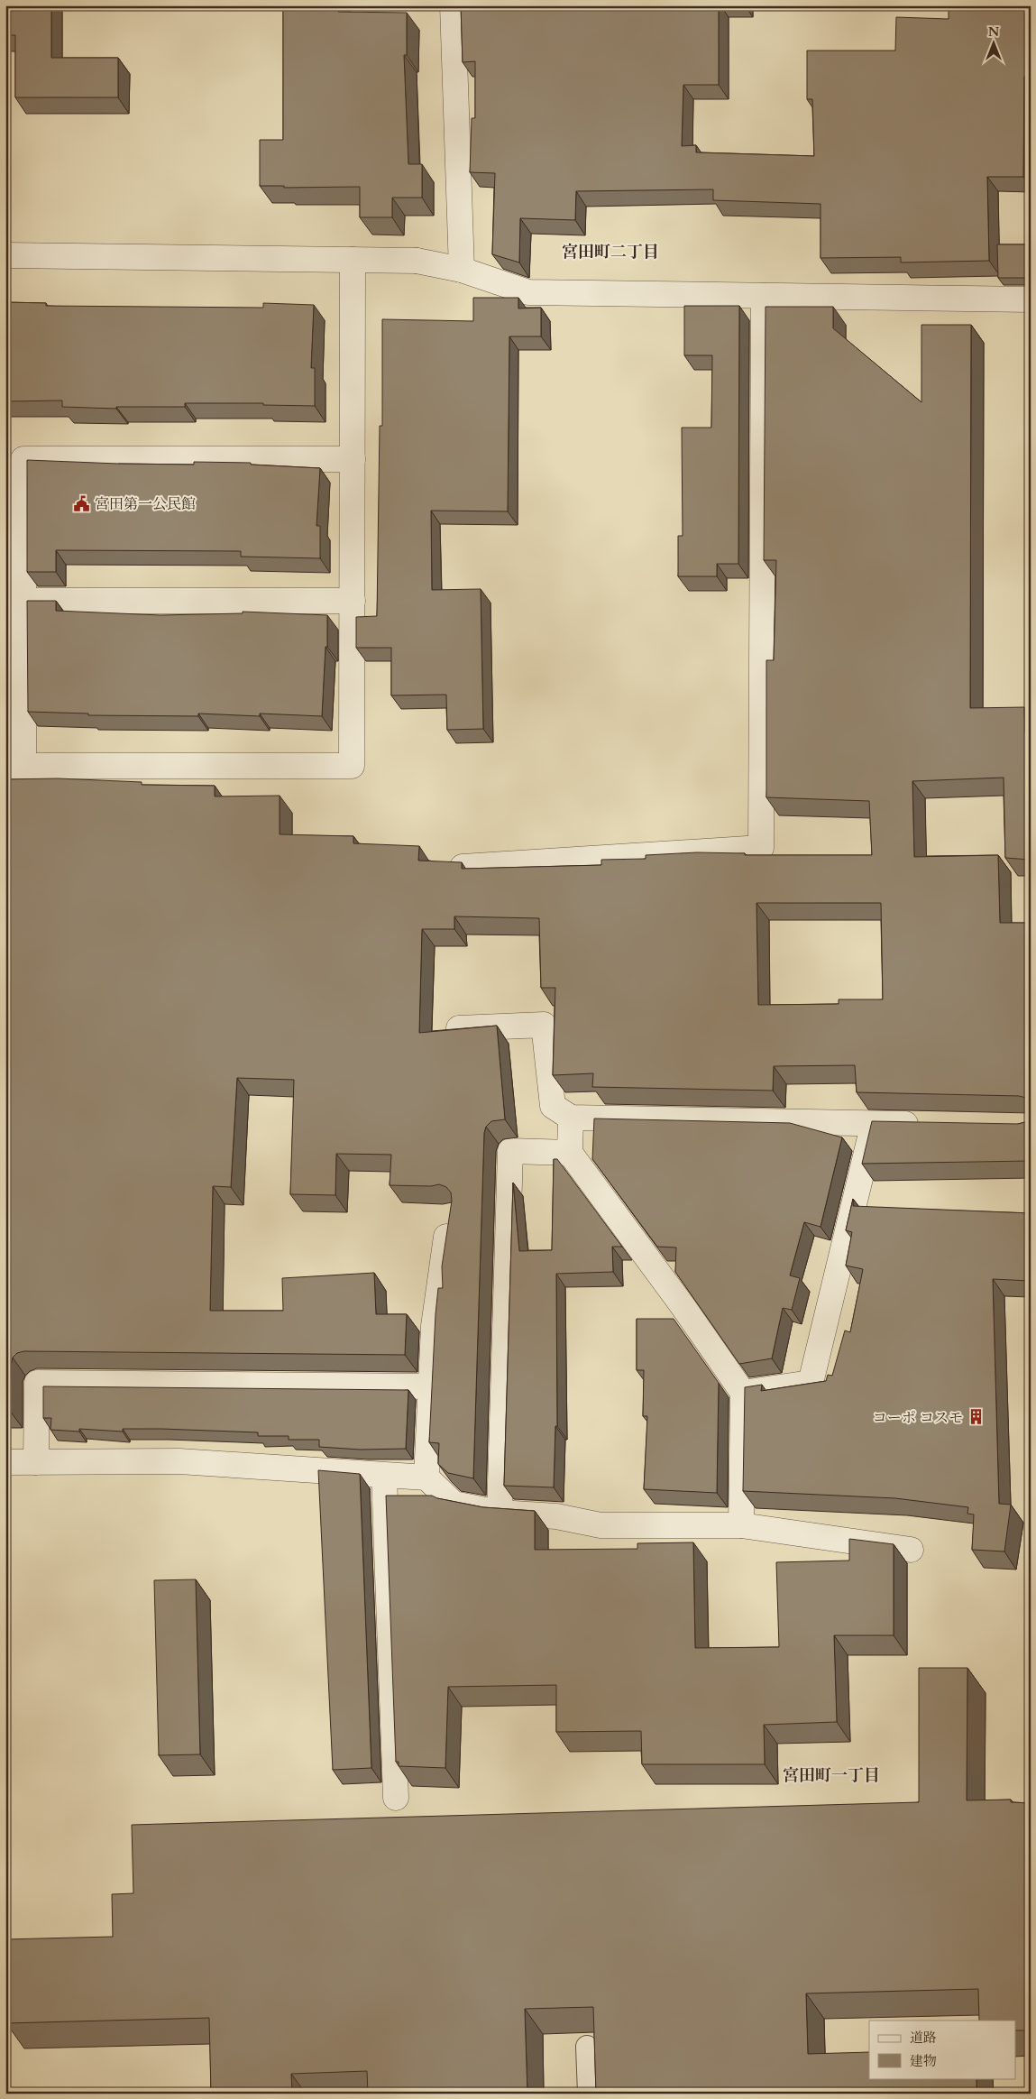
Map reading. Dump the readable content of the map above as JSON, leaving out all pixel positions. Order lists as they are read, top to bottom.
{
  "districts": ["宮田町二丁目", "宮田町一丁目"],
  "places": {
    "public building": ["宮田第一公民館"],
    "building": ["コーポ コスモ"]
  },
  "legend": ["道路", "建物"],
  "north": "top"
}
